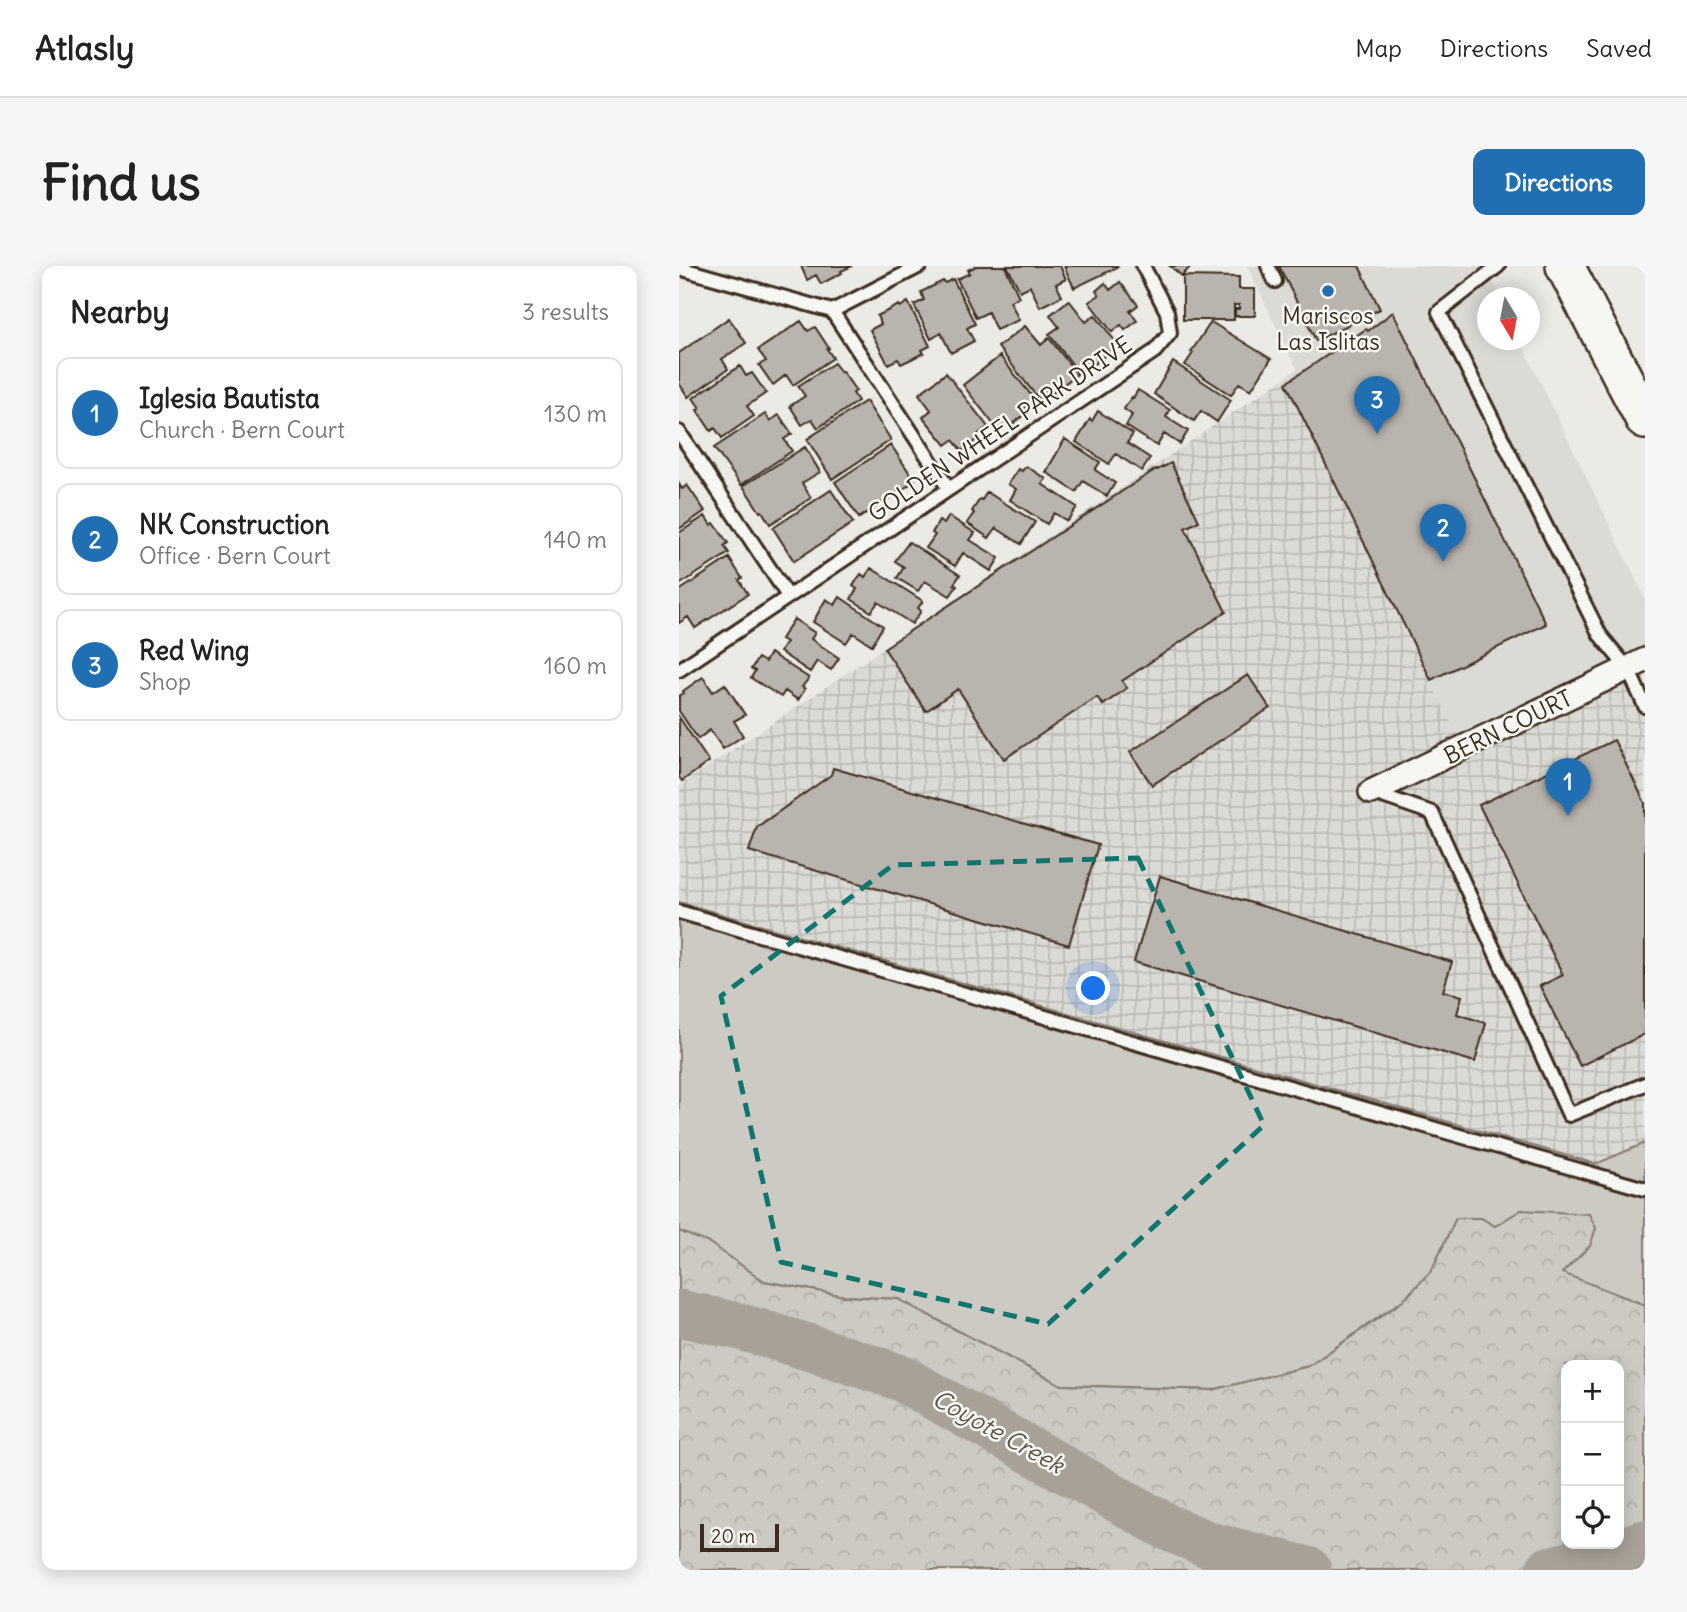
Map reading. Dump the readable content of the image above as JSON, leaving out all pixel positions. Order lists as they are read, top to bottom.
{
  "streets": {
    "street": ["BERN COURT"],
    "lane": ["GOLDEN WHEEL PARK DRIVE"]
  },
  "water": ["Coyote Creek"],
  "places": ["Mariscos Las Islitas"],
  "scale_bar": "20 m",
  "north": "bottom",
  "page": {
    "header": "Atlasly",
    "nav": ["Map", "Directions", "Saved"],
    "buttons": "Directions",
    "title": "Find us",
    "heading": ["Nearby", "3 results"],
    "list": [
      {
        "mark": "1",
        "name": "Iglesia Bautista",
        "note": "Church · Bern Court",
        "value": "130 m"
      },
      {
        "mark": "2",
        "name": "NK Construction",
        "note": "Office · Bern Court",
        "value": "140 m"
      },
      {
        "mark": "3",
        "name": "Red Wing",
        "note": "Shop",
        "value": "160 m"
      }
    ],
    "pins": ["3", "2", "1"],
    "map_buttons": ["+", "−"],
    "scale": "20 m"
  }
}
